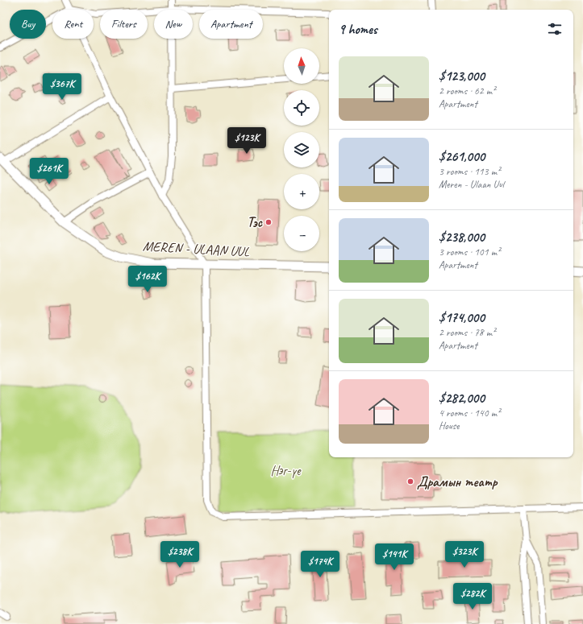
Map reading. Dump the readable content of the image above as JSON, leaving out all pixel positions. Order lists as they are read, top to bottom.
{
  "streets": {
    "street": ["MEREN - ULAAN UUL"]
  },
  "parks": ["Нэг-үе"],
  "places": ["Тэс", "Драмын театр"],
  "north": "top",
  "page": {
    "chip": [
      "Buy",
      "Rent",
      "Filters",
      "New",
      "Apartment"
    ],
    "heading": "9 homes",
    "map_buttons": ["+", "−"],
    "list": [
      {
        "name": "$123,000",
        "note": "2 rooms · 62 m² · Apartment"
      },
      {
        "name": "$261,000",
        "note": "3 rooms · 113 m² · Meren - Ulaan Uul"
      },
      {
        "name": "$238,000",
        "note": "3 rooms · 101 m² · Apartment"
      },
      {
        "name": "$174,000",
        "note": "2 rooms · 78 m² · Apartment"
      },
      {
        "name": "$282,000",
        "note": "4 rooms · 140 m² · House"
      }
    ],
    "price": [
      "$367K",
      "$123K",
      "$261K",
      "$162K",
      "$238K",
      "$323K",
      "$141K",
      "$174K",
      "$282K"
    ]
  }
}
